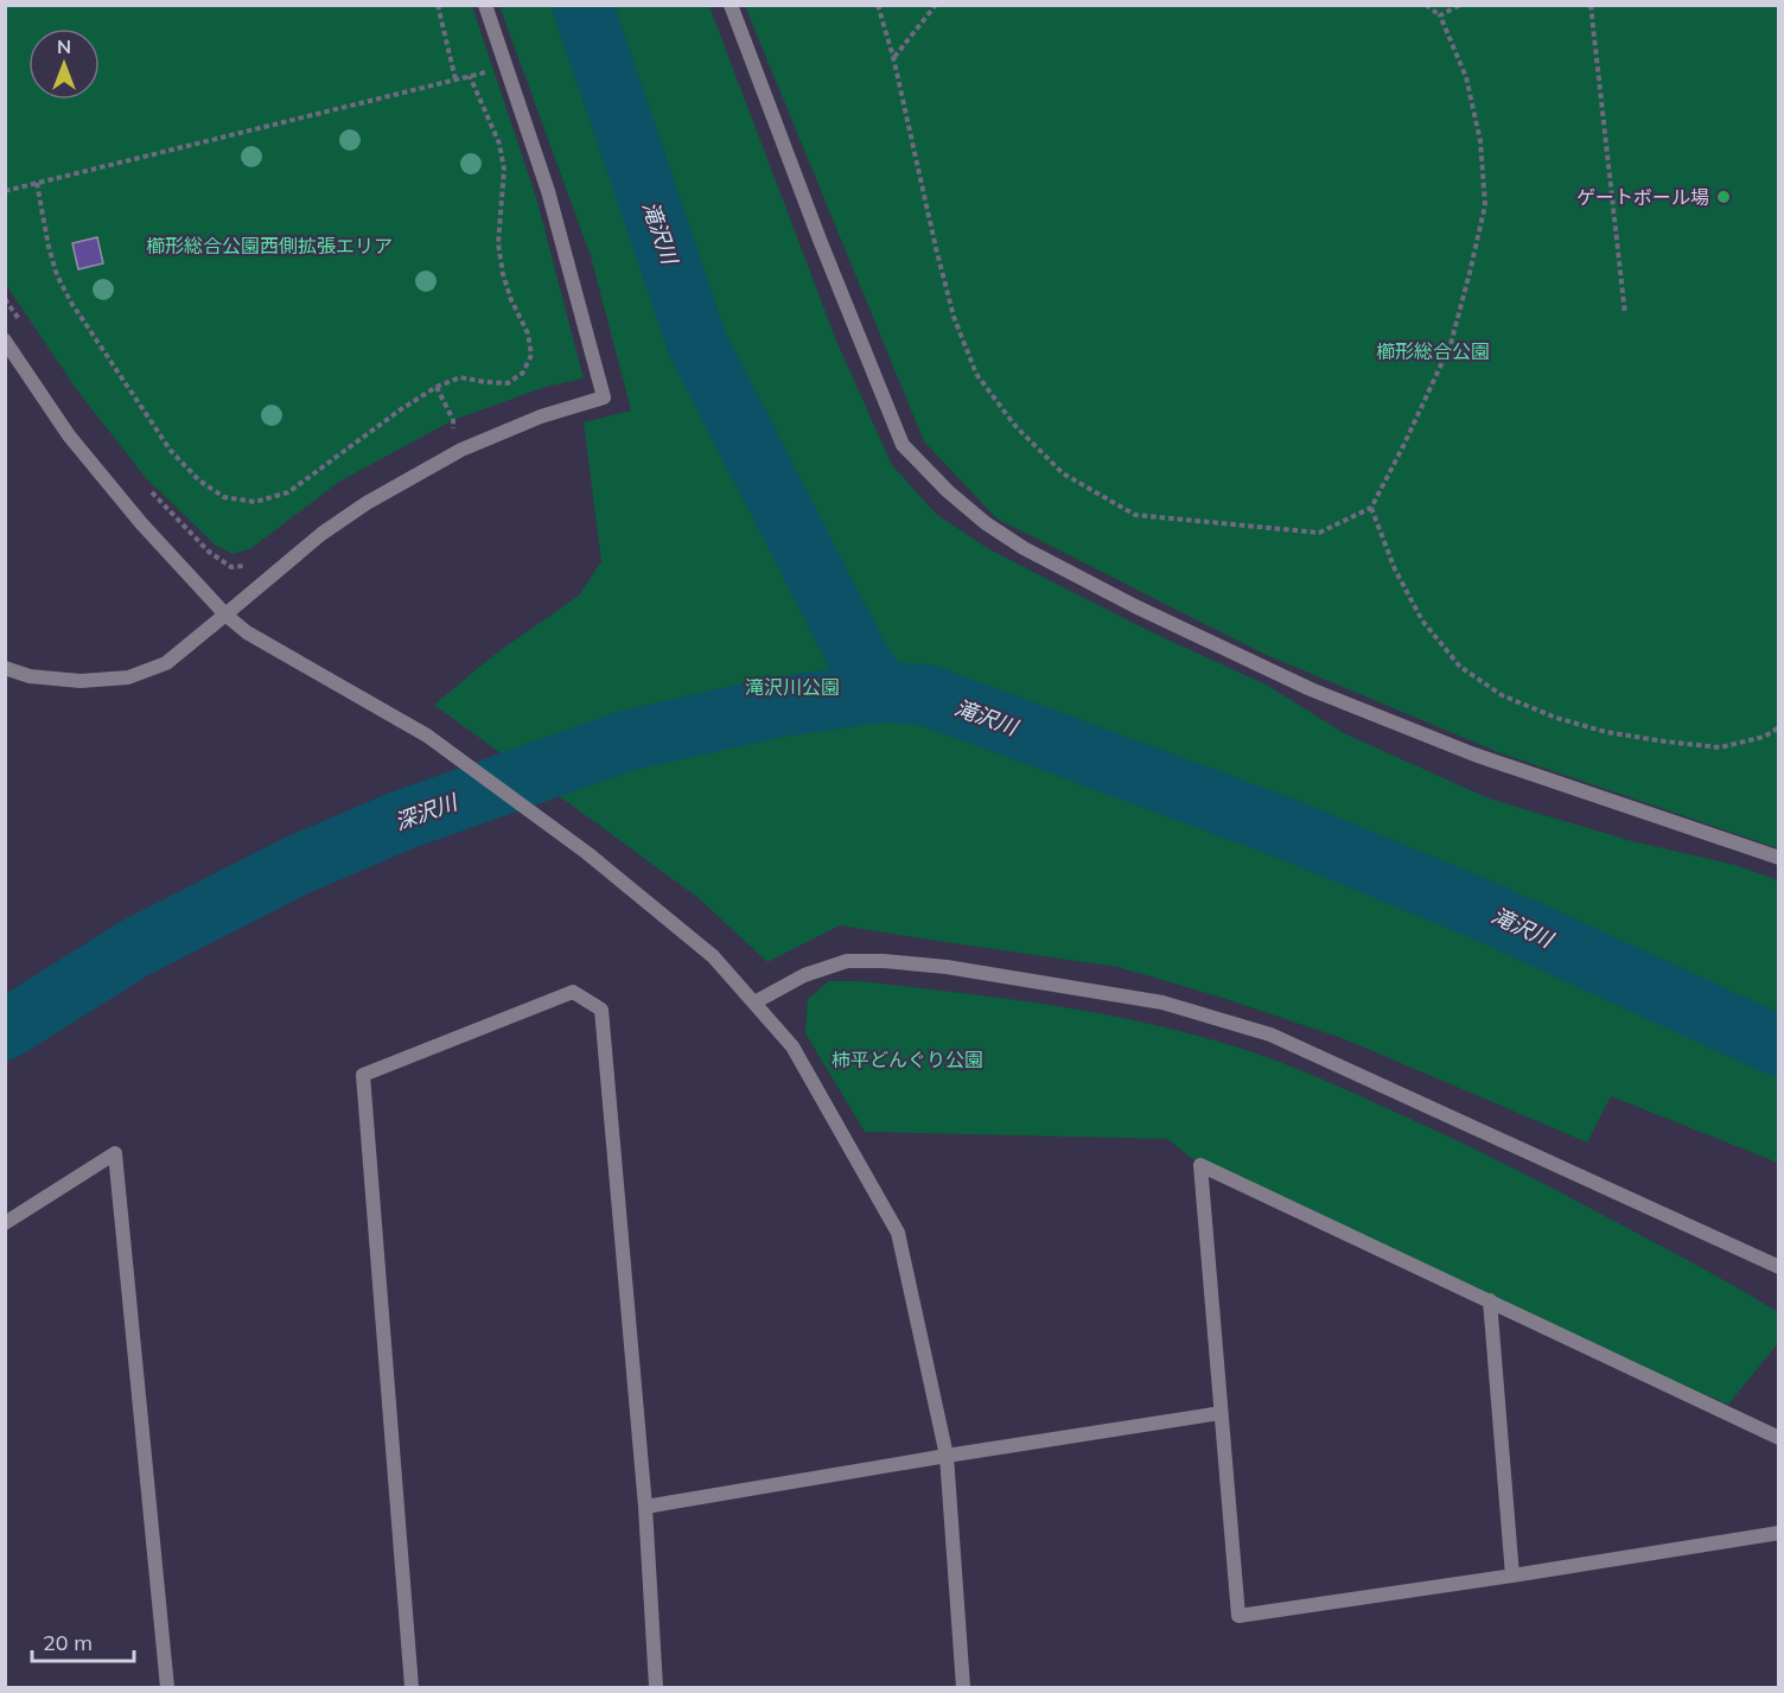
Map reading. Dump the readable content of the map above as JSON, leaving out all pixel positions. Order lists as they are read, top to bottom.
{
  "water": ["滝沢川", "深沢川"],
  "parks": [
    "櫛形総合公園西側拡張エリア",
    "櫛形総合公園",
    "滝沢川公園",
    "柿平どんぐり公園"
  ],
  "places": ["ゲートボール場"],
  "scale_bar": "20 m",
  "north": "top"
}
